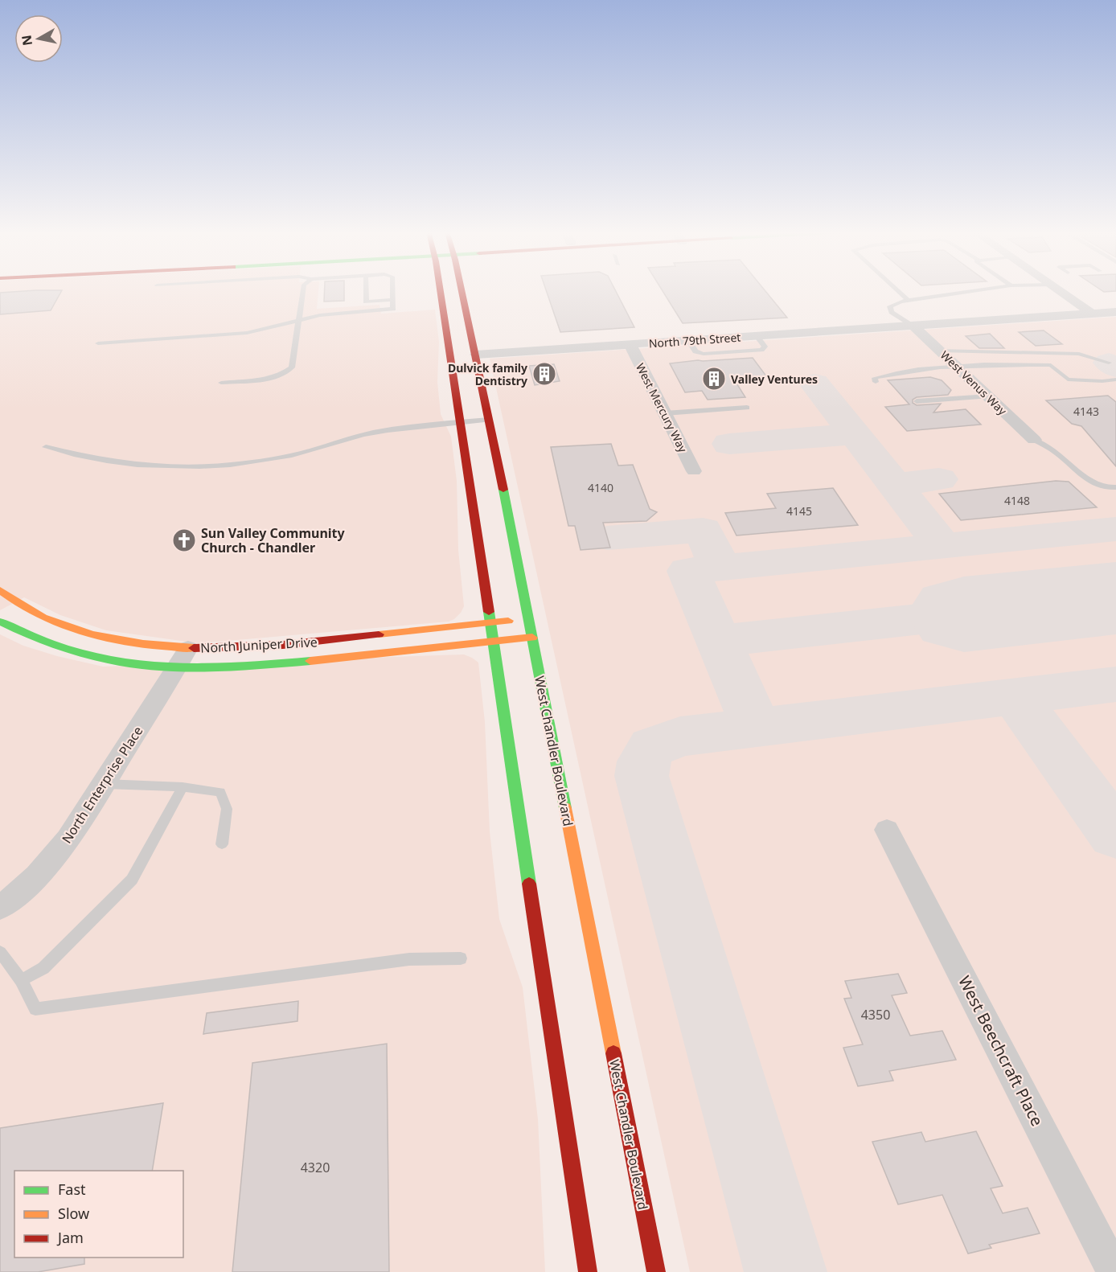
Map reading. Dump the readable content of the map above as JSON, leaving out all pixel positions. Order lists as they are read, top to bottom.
{
  "streets": {
    "main road": ["North Juniper Drive", "West Chandler Boulevard"],
    "street": [
      "North 79th Street",
      "West Venus Way",
      "West Mercury Way",
      "North Enterprise Place",
      "West Beechcraft Place"
    ]
  },
  "crossings": [
    ["North 79th Street", "West Venus Way"],
    ["North 79th Street", "West Mercury Way"],
    ["North 79th Street", "West Chandler Boulevard"],
    ["North Juniper Drive", "West Chandler Boulevard"],
    ["North Juniper Drive", "North Enterprise Place"]
  ],
  "places": {
    "building": ["Dulvick family Dentistry", "Valley Ventures"],
    "church": ["Sun Valley Community Church - Chandler"]
  },
  "house_numbers": [
    "4143",
    "4140",
    "4148",
    "4145",
    "4350",
    "4320"
  ],
  "legend": ["Fast", "Slow", "Jam"],
  "north": "left"
}
